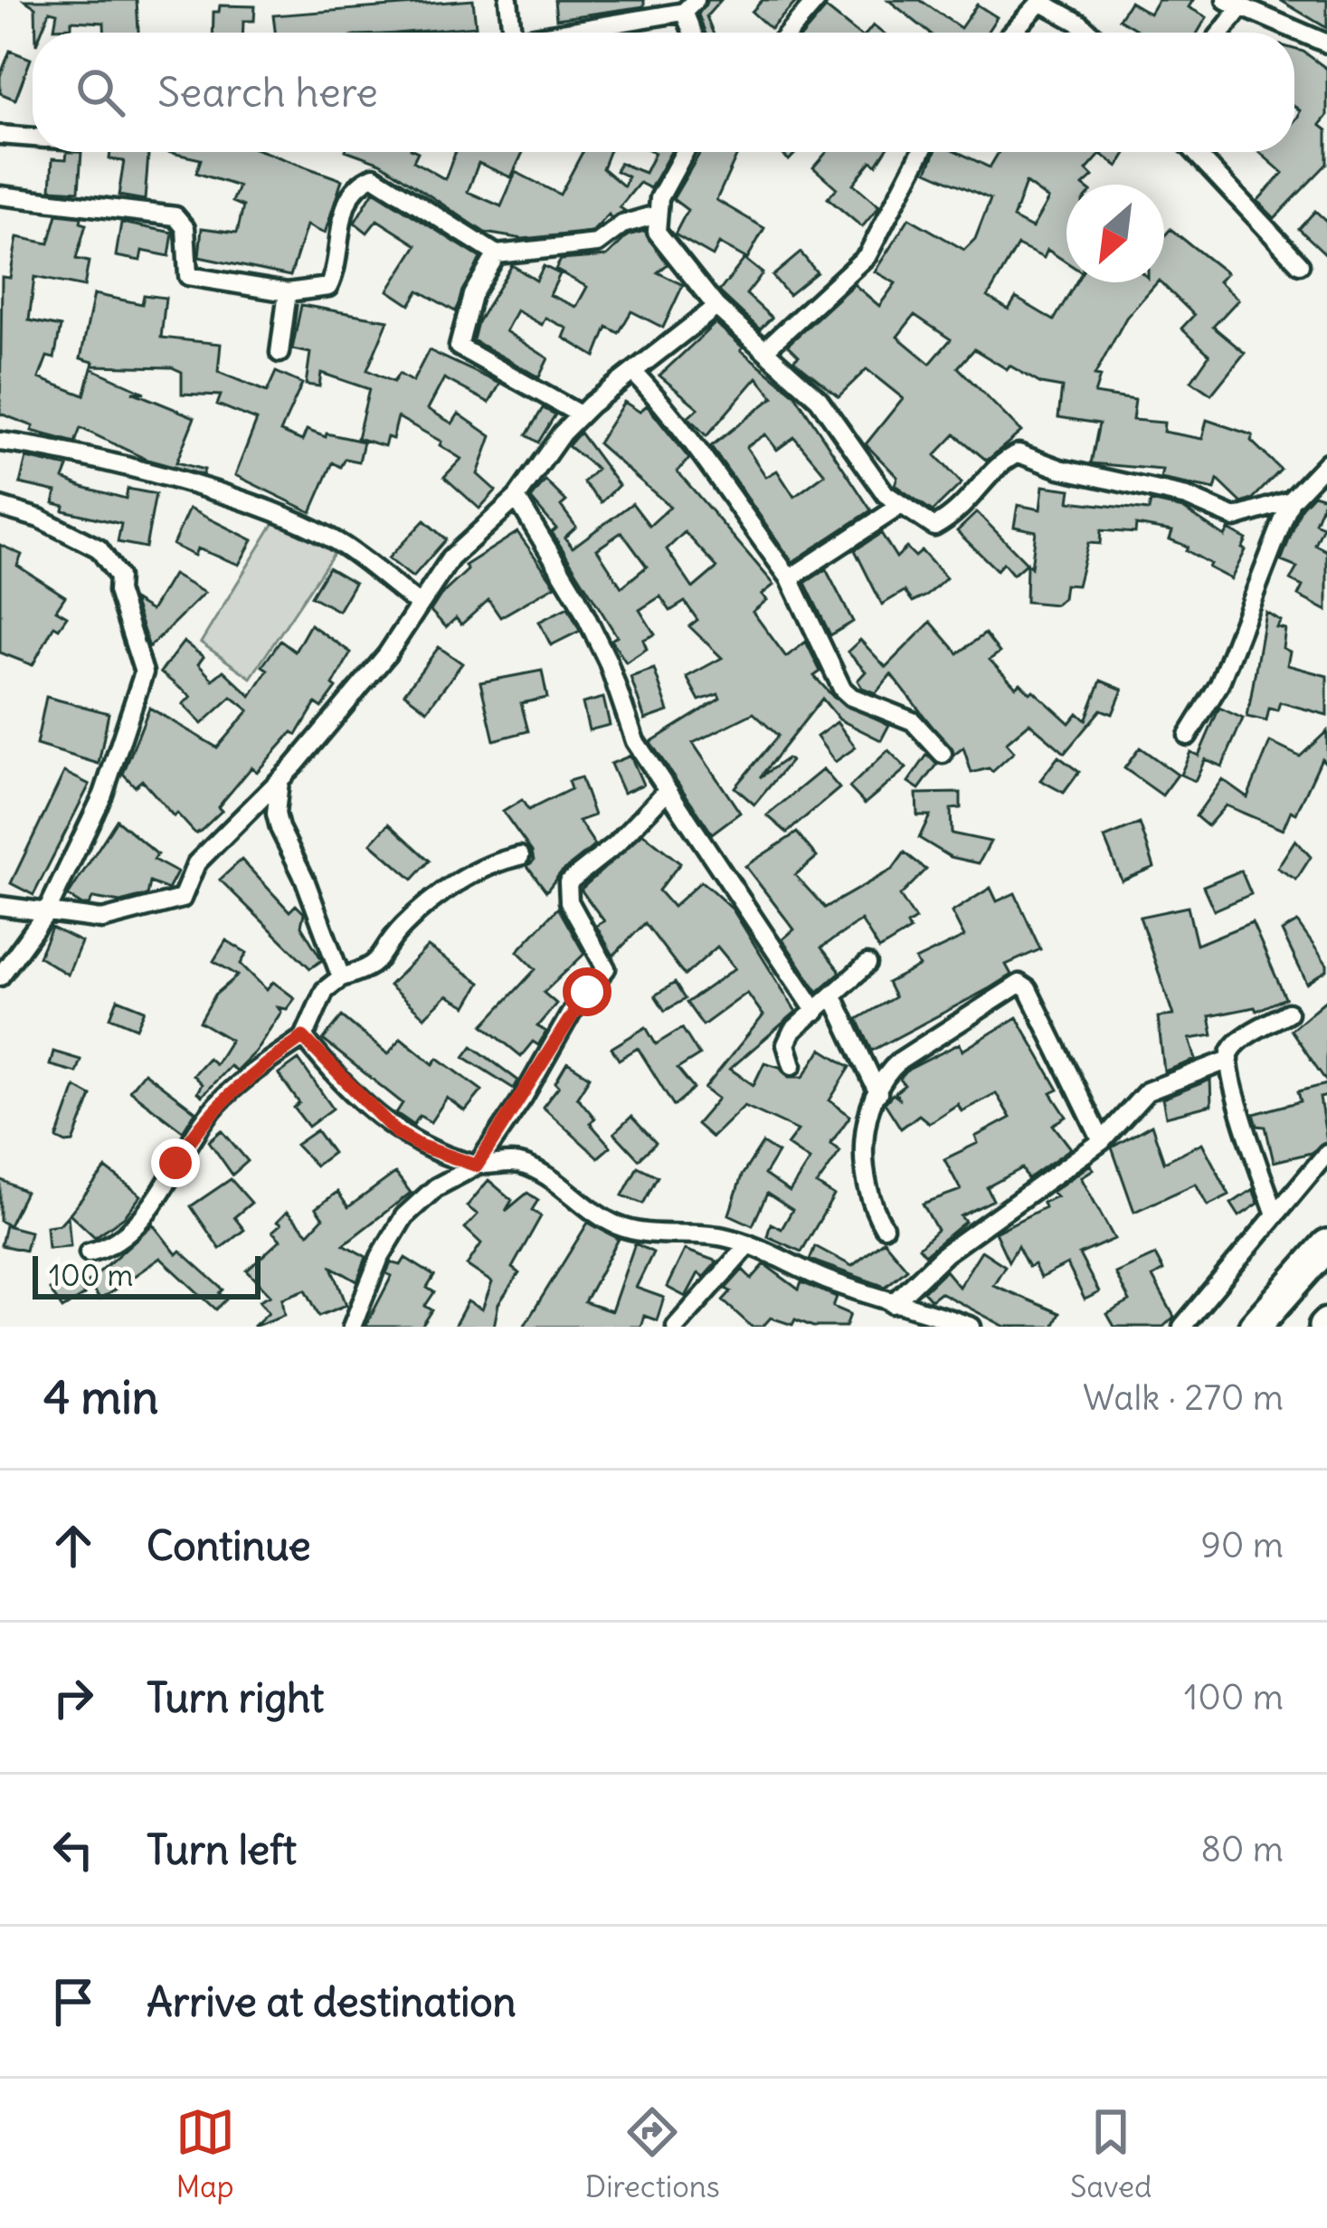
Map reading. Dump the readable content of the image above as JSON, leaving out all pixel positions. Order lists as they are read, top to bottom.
{
  "scale_bar": "100 m",
  "north": "bottom left",
  "page": {
    "search": "Search here",
    "scale": "100 m",
    "heading": ["4 min", "Walk · 270 m"],
    "list": [
      ["Continue", "90 m"],
      ["Turn right", "100 m"],
      ["Turn left", "80 m"],
      "Arrive at destination"
    ],
    "nav": ["Map", "Directions", "Saved"]
  }
}
